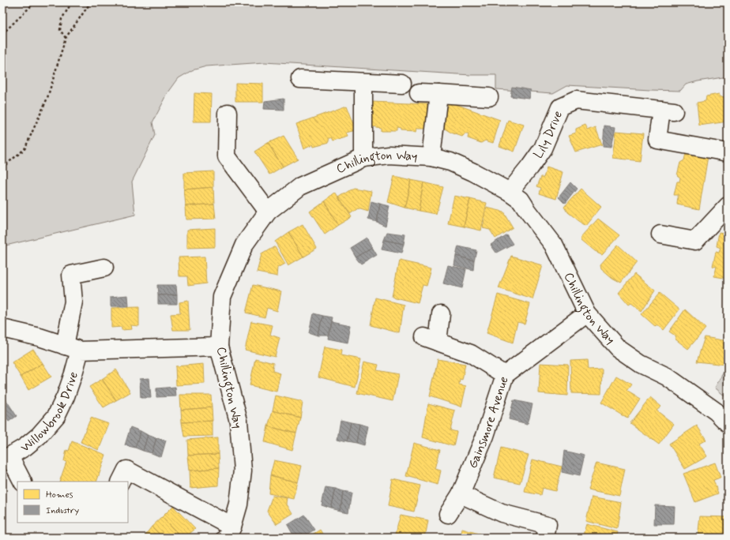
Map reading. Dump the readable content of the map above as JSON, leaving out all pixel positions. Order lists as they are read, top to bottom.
{
  "streets": {
    "street": [
      "Lily Drive",
      "Chillington Way",
      "Willowbrook Drive",
      "Gainsmore Avenue"
    ]
  },
  "crossings": [
    ["Lily Drive", "Chillington Way"],
    ["Chillington Way", "Gainsmore Avenue"]
  ],
  "legend": ["Homes", "Industry"]
}
